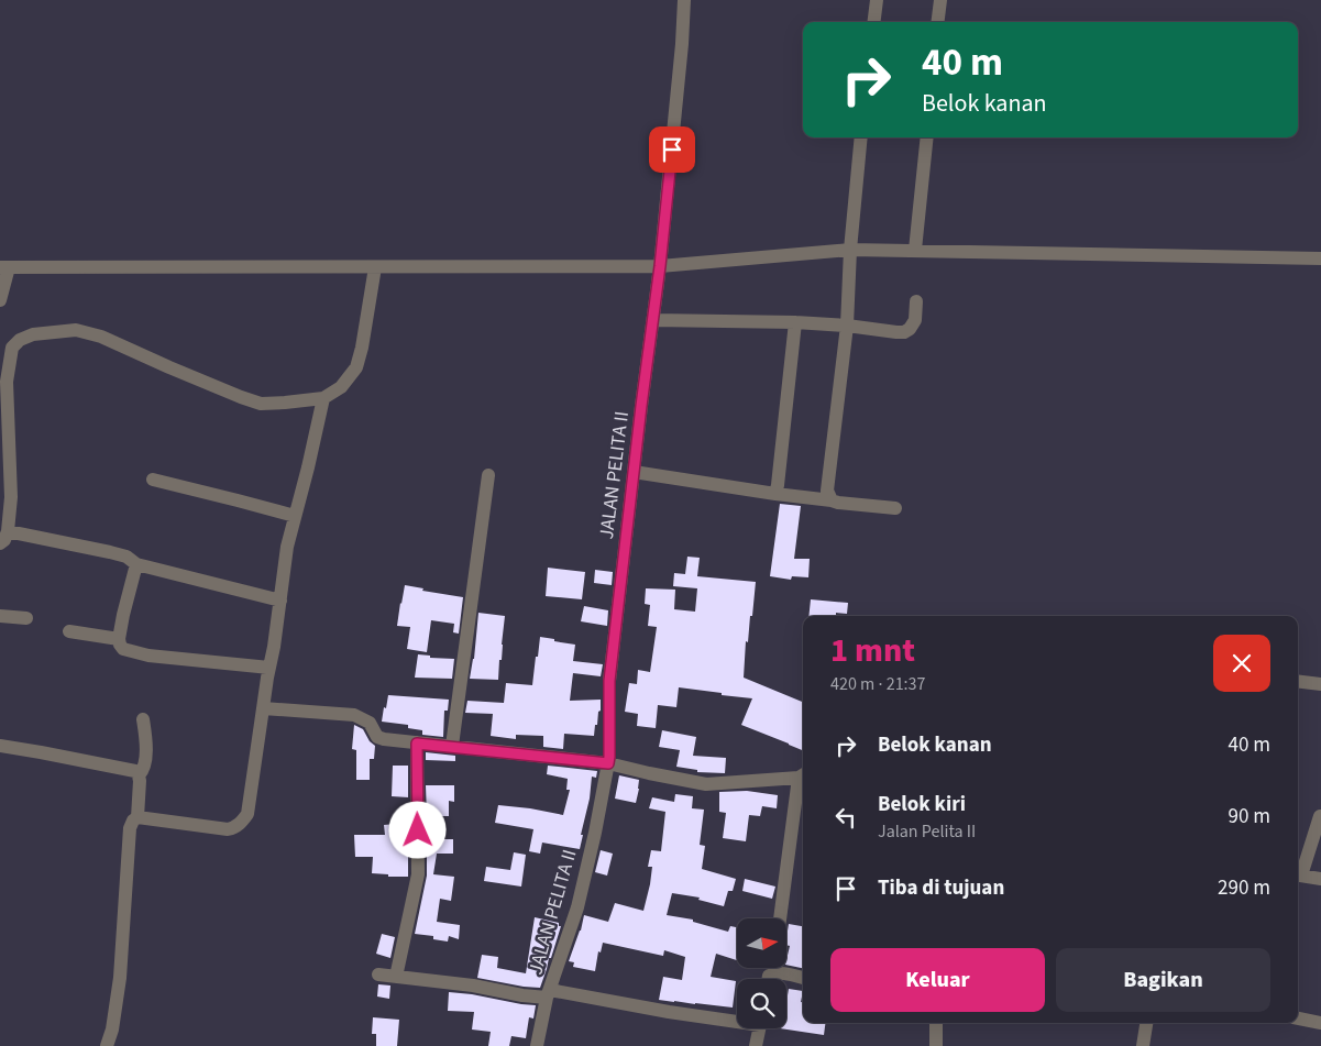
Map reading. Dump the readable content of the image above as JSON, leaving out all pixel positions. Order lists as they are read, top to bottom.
{
  "streets": {
    "street": ["JALAN PELITA II"]
  },
  "north": "right",
  "page": {
    "turn": ["40 m", "Belok kanan"],
    "heading": ["1 mnt", "420 m · 21:37"],
    "list": [
      {
        "name": "Belok kanan",
        "value": "40 m"
      },
      {
        "name": "Belok kiri",
        "note": "Jalan Pelita II",
        "value": "90 m"
      },
      {
        "name": "Tiba di tujuan",
        "value": "290 m"
      }
    ],
    "buttons": ["Keluar", "Bagikan"]
  }
}
